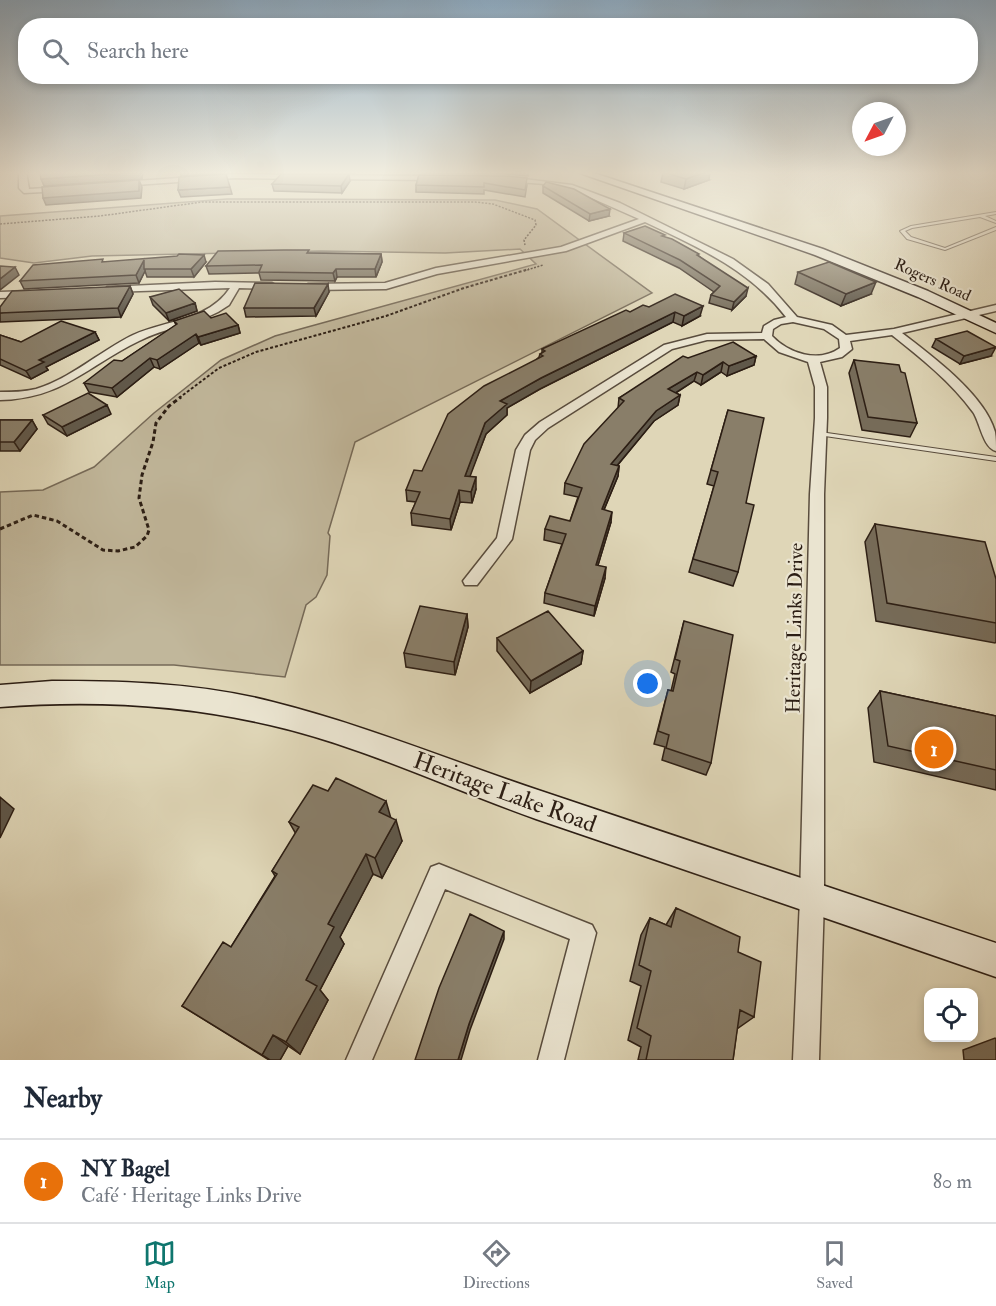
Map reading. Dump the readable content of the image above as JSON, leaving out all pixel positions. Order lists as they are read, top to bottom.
{
  "streets": {
    "main road": ["Rogers Road", "Heritage Lake Road"],
    "street": ["Heritage Links Drive"]
  },
  "crossings": [
    ["Heritage Links Drive", "Heritage Lake Road"]
  ],
  "north": "bottom left",
  "page": {
    "search": "Search here",
    "pins": "1",
    "heading": "Nearby",
    "list": [
      {
        "mark": "1",
        "name": "NY Bagel",
        "note": "Café · Heritage Links Drive",
        "value": "80 m"
      }
    ],
    "nav": ["Map", "Directions", "Saved"]
  }
}
